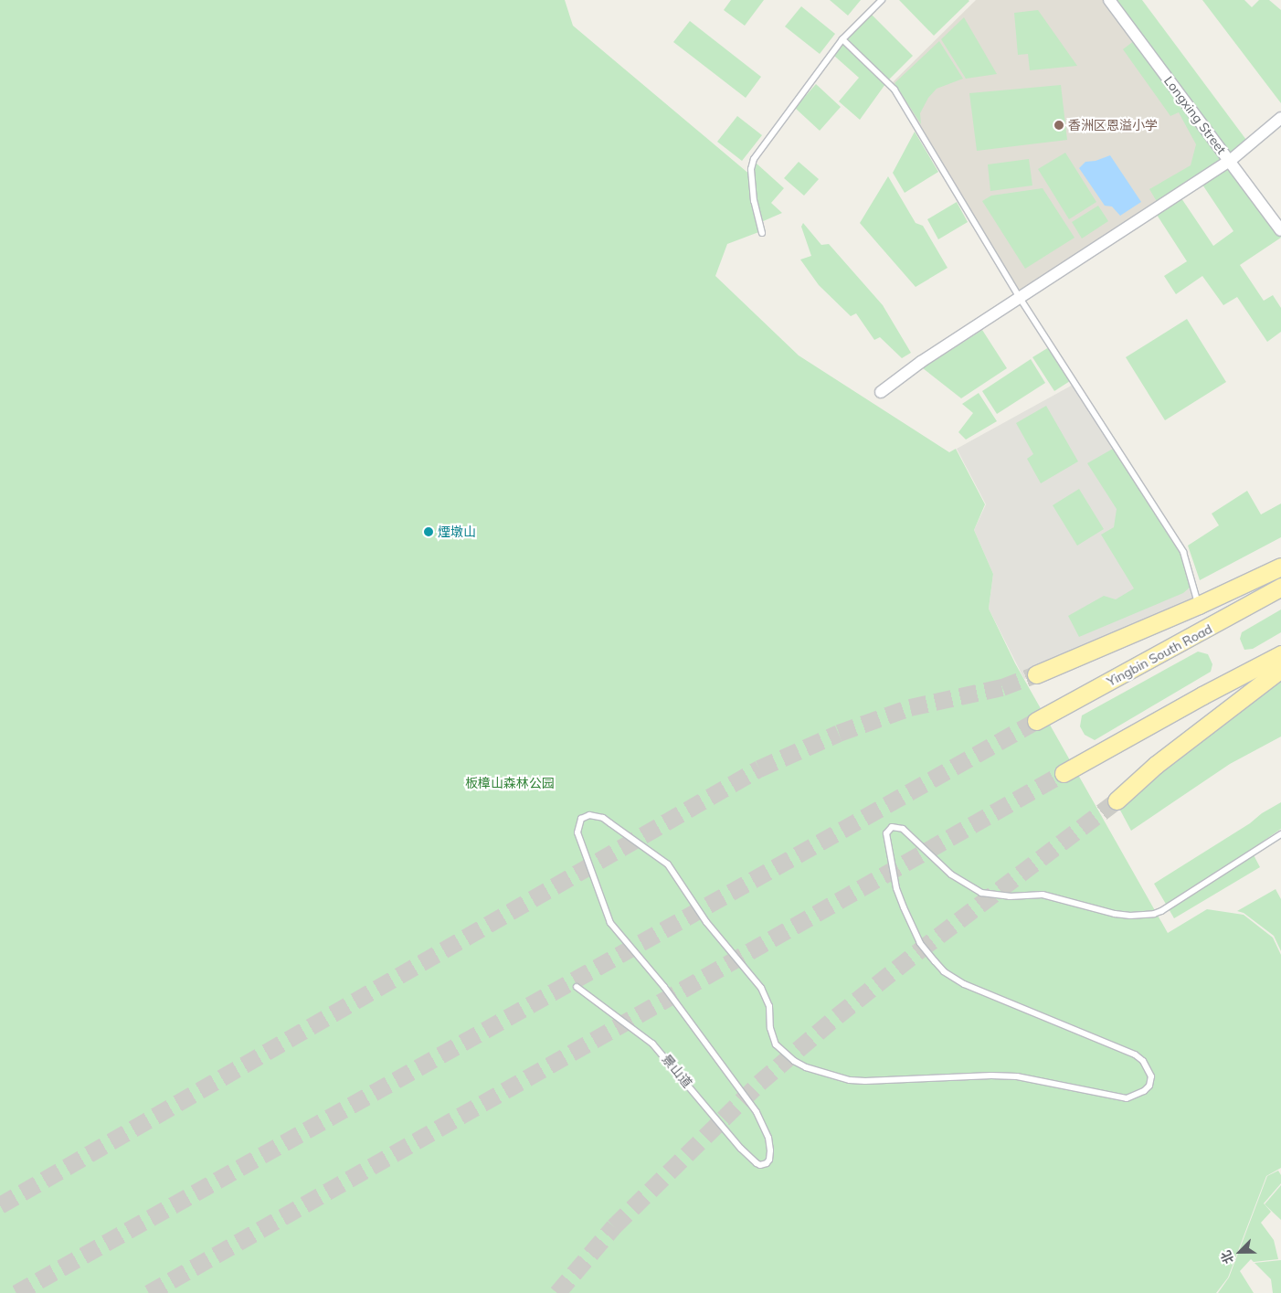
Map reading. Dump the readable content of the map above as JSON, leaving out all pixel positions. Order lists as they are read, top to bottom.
{
  "streets": {
    "main road": ["Yingbin South Road"],
    "street": ["Longxing Street"],
    "lane": ["景山道"]
  },
  "parks": ["板樟山森林公园"],
  "places": ["香洲区恩溢小学", "煙墩山"],
  "north": "bottom left"
}
